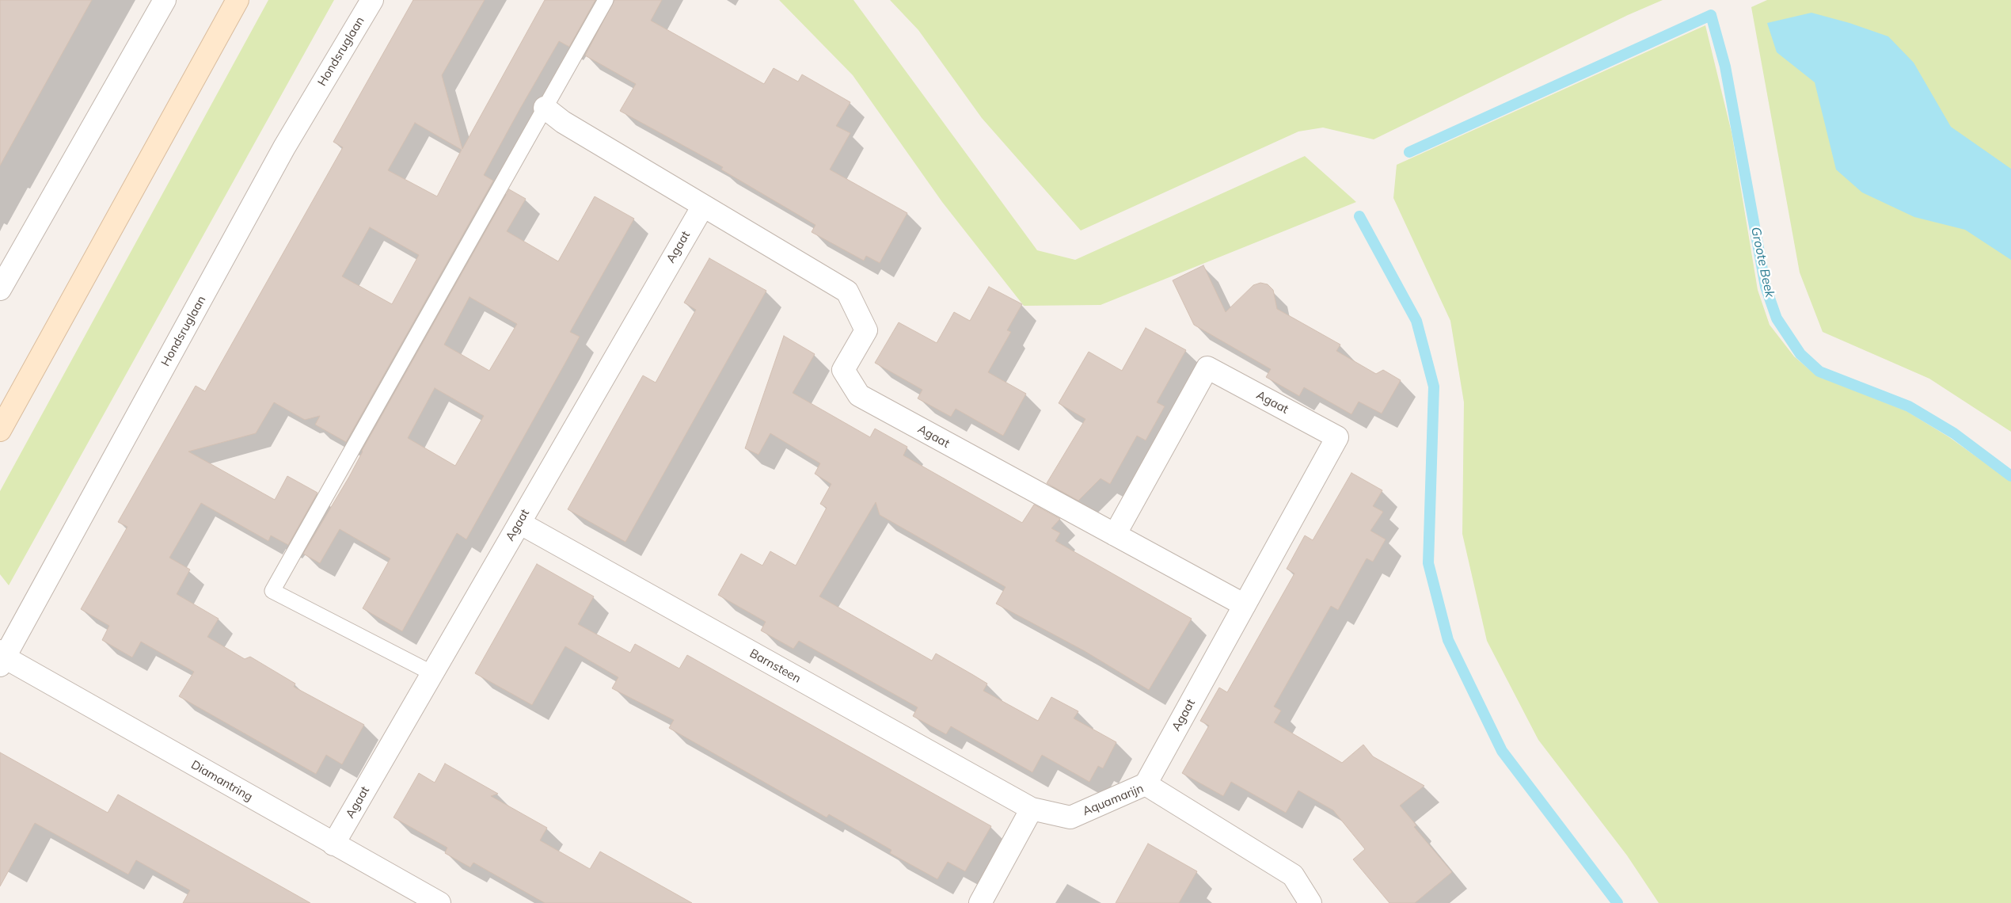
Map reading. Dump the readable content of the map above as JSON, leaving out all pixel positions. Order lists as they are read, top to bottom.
{
  "streets": {
    "street": [
      "Hondsruglaan",
      "Agaat",
      "Barnsteen",
      "Diamantring",
      "Aquamarijn"
    ]
  },
  "crossings": [
    ["Hondsruglaan", "Diamantring"],
    ["Agaat", "Barnsteen"],
    ["Agaat", "Diamantring"],
    ["Agaat", "Aquamarijn"],
    ["Barnsteen", "Aquamarijn"]
  ],
  "water": ["Groote Beek"]
}
